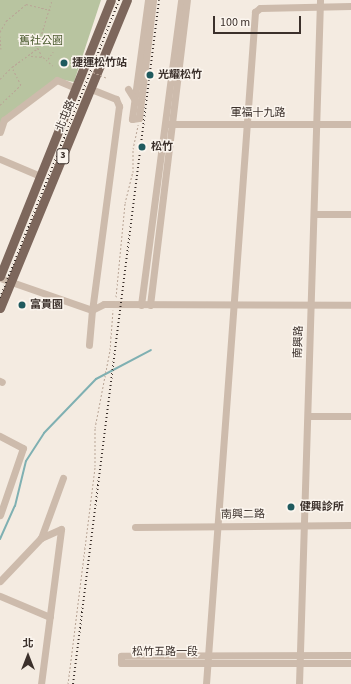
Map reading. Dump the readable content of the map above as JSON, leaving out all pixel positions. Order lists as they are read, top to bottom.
{
  "streets": {
    "main road": ["北屯路", "3"],
    "street": [
      "軍福十九路",
      "南興路",
      "南興二路",
      "松竹五路一段"
    ]
  },
  "crossings": [
    ["軍福十九路", "南興路"],
    ["南興路", "南興二路"],
    ["南興路", "松竹五路一段"]
  ],
  "parks": ["舊社公園"],
  "places": [
    "捷運松竹站",
    "光耀松竹",
    "松竹",
    "富貴園",
    "健興診所"
  ],
  "scale_bar": "100 m",
  "north": "top"
}
